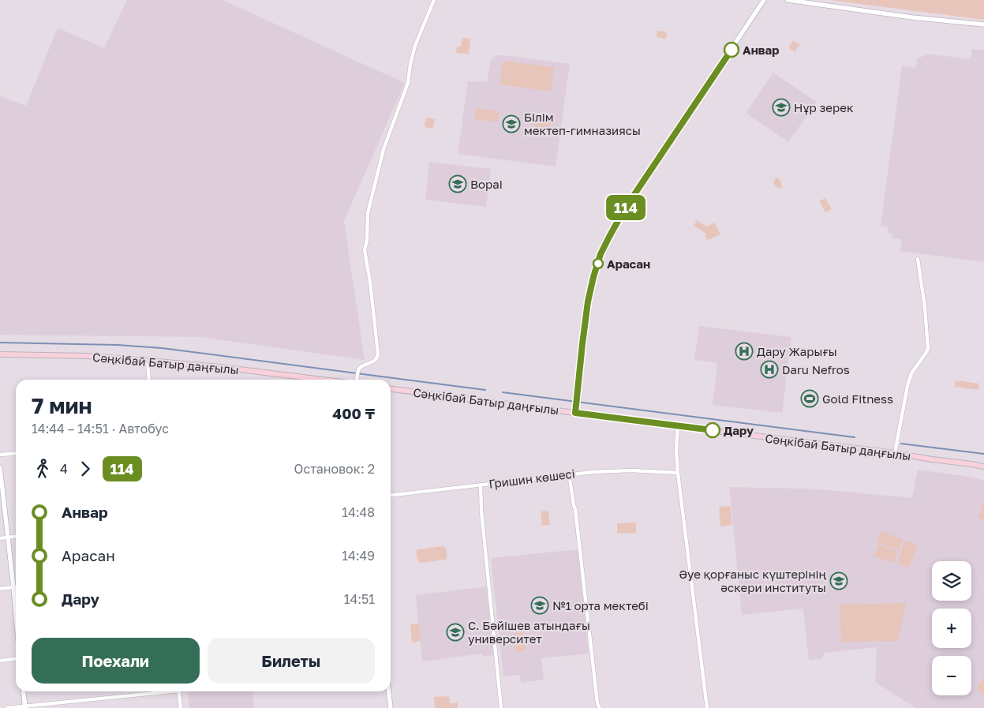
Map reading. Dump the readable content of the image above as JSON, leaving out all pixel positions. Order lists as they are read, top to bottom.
{
  "streets": {
    "main road": ["Сәңкібай Батыр даңғылы"],
    "street": ["Гришин көшесі"]
  },
  "places": {
    "other": ["Анвар", "Арасан", "Дару"],
    "school or university": [
      "Нұр зерек",
      "Білім мектеп-гимназиясы",
      "Bopai",
      "Әуе қорғаныс күштерінің әскери институты",
      "№1 орта мектебі",
      "С. Бәйішев атындағы университет"
    ],
    "hospital": ["Дару Жарығы", "Daru Nefros"],
    "sports": ["Gold Fitness"]
  },
  "lines": ["bus line 114"],
  "page": {
    "on_map": "114",
    "heading": ["7 мин", "14:44 – 14:51 · Автобус", "400 ₸"],
    "legs": ["4", "114", "Остановок: 2"],
    "list": [
      {
        "name": "Анвар",
        "value": "14:48"
      },
      {
        "name": "Арасан",
        "value": "14:49"
      },
      {
        "name": "Дару",
        "value": "14:51"
      }
    ],
    "map_buttons": ["+", "−"],
    "buttons": ["Поехали", "Билеты"]
  }
}
